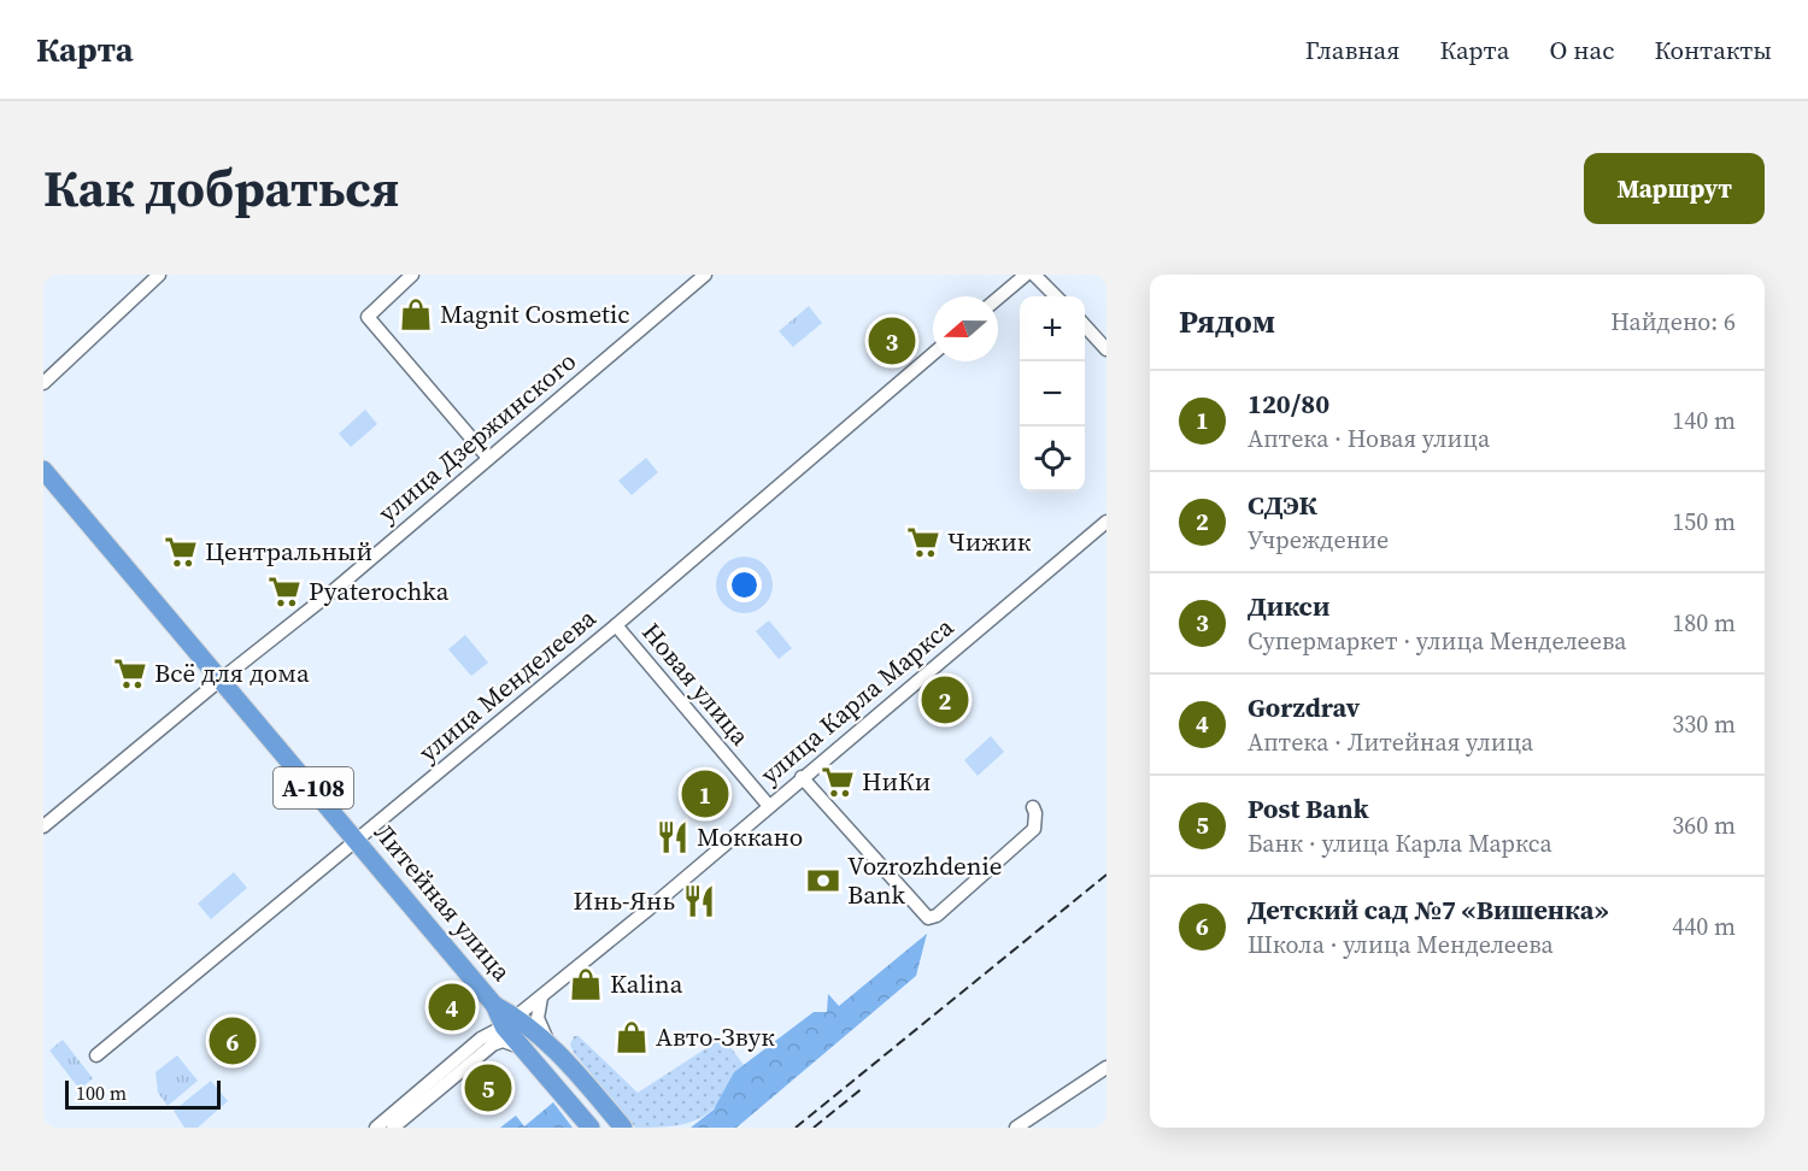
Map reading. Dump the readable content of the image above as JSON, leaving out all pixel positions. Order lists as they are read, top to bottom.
{
  "streets": {
    "highway": ["А-108", "Литейная улица"],
    "street": [
      "улица Дзержинского",
      "Новая улица",
      "улица Менделеева",
      "улица Карла Маркса"
    ]
  },
  "crossings": [
    ["улица Дзержинского", "Литейная улица"],
    ["Новая улица", "улица Менделеева"],
    ["Новая улица", "улица Карла Маркса"],
    ["улица Менделеева", "Литейная улица"],
    ["улица Карла Маркса", "А-108"],
    ["улица Карла Маркса", "Литейная улица"],
    ["А-108", "Литейная улица"]
  ],
  "places": {
    "shop": ["Magnit Cosmetic", "Kalina", "Авто-Звук"],
    "supermarket": [
      "Чижик",
      "Центральный",
      "Pyaterochka",
      "Всё для дома",
      "НиКи"
    ],
    "restaurant": ["Моккано", "Инь-Янь"],
    "bank": ["Vozrozhdenie Bank"]
  },
  "scale_bar": "100 m",
  "north": "left",
  "page": {
    "header": "Карта",
    "nav": [
      "Главная",
      "Карта",
      "О нас",
      "Контакты"
    ],
    "title": "Как добраться",
    "buttons": "Маршрут",
    "heading": ["Рядом", "Найдено: 6"],
    "map_buttons": ["+", "−"],
    "pins": [
      "3",
      "2",
      "1",
      "4",
      "6",
      "5"
    ],
    "list": [
      {
        "mark": "1",
        "name": "120/80",
        "note": "Аптека · Новая улица",
        "value": "140 m"
      },
      {
        "mark": "2",
        "name": "СДЭК",
        "note": "Учреждение",
        "value": "150 m"
      },
      {
        "mark": "3",
        "name": "Дикси",
        "note": "Супермаркет · улица Менделеева",
        "value": "180 m"
      },
      {
        "mark": "4",
        "name": "Gorzdrav",
        "note": "Аптека · Литейная улица",
        "value": "330 m"
      },
      {
        "mark": "5",
        "name": "Post Bank",
        "note": "Банк · улица Карла Маркса",
        "value": "360 m"
      },
      {
        "mark": "6",
        "name": "Детский сад №7 «Вишенка»",
        "note": "Школа · улица Менделеева",
        "value": "440 m"
      }
    ],
    "scale": "100 m"
  }
}
